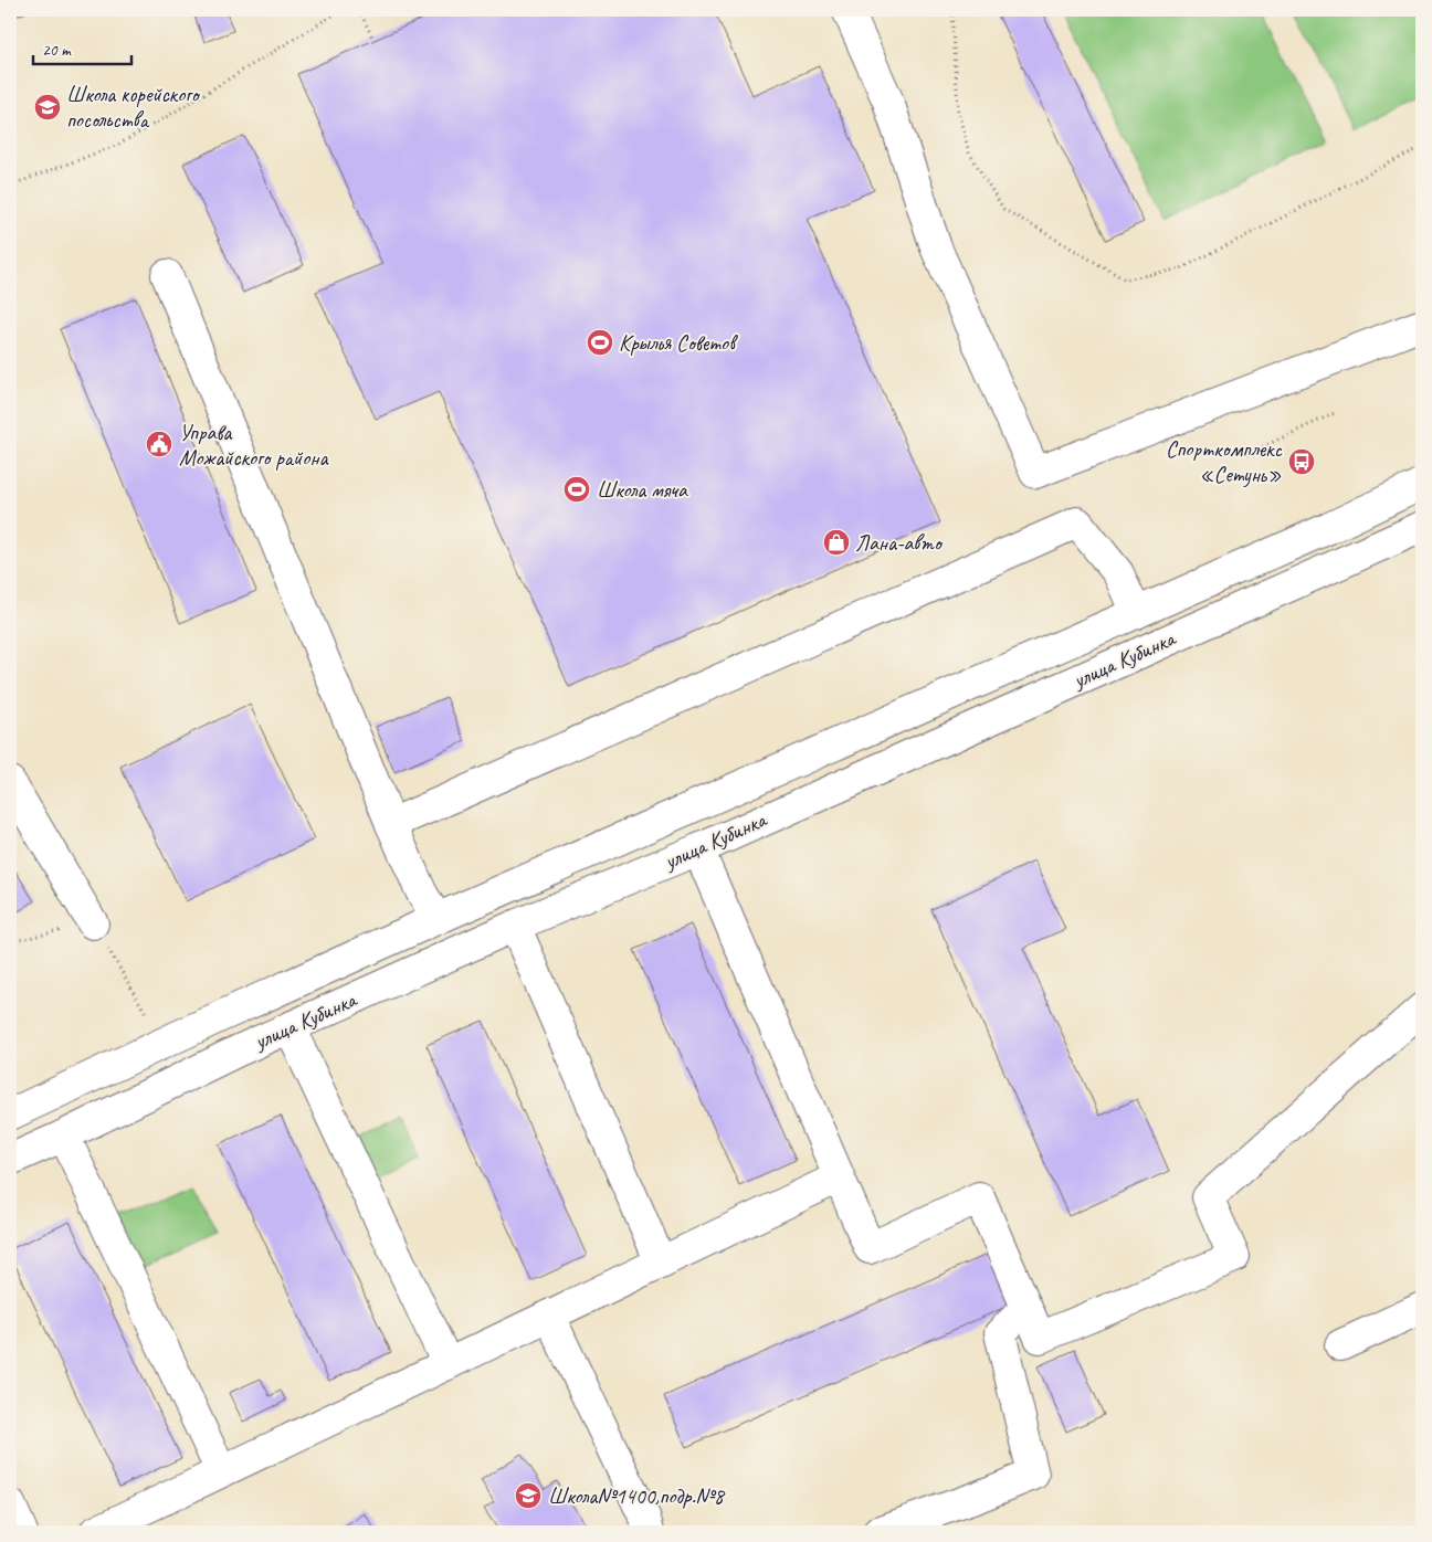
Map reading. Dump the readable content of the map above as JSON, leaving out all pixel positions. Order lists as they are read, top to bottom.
{
  "streets": {
    "main road": ["улица Кубинка"]
  },
  "places": {
    "school or university": ["Школа корейского посольства", "Школа№1400,подр.№8"],
    "sports": ["Крылья Советов", "Школа мяча"],
    "public building": ["Управа Можайского района"],
    "bus stop": ["Спорткомплекс «Сетунь»"],
    "shop": ["Лана-авто"]
  },
  "scale_bar": "20 m"
}
